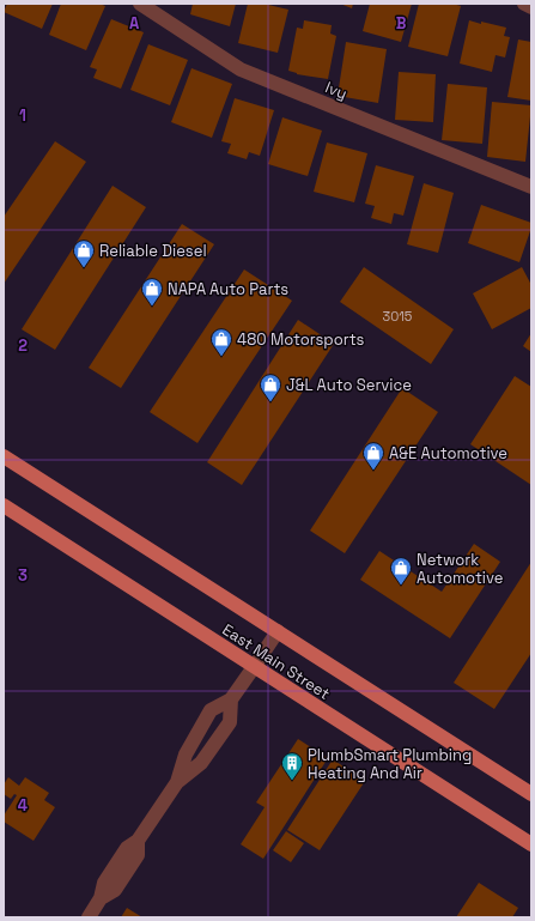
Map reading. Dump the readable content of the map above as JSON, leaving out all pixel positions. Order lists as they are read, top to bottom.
{
  "streets": {
    "main road": ["East Main Street"],
    "lane": ["Ivy"]
  },
  "places": {
    "shop": [
      "Reliable Diesel",
      "NAPA Auto Parts",
      "480 Motorsports",
      "J&L Auto Service",
      "A&E Automotive",
      "Network Automotive"
    ],
    "building": ["PlumbSmart Plumbing Heating And Air"]
  },
  "house_numbers": ["3015"],
  "grid": {
    "columns": ["A", "B"],
    "rows": [
      "1",
      "2",
      "3",
      "4"
    ]
  }
}
